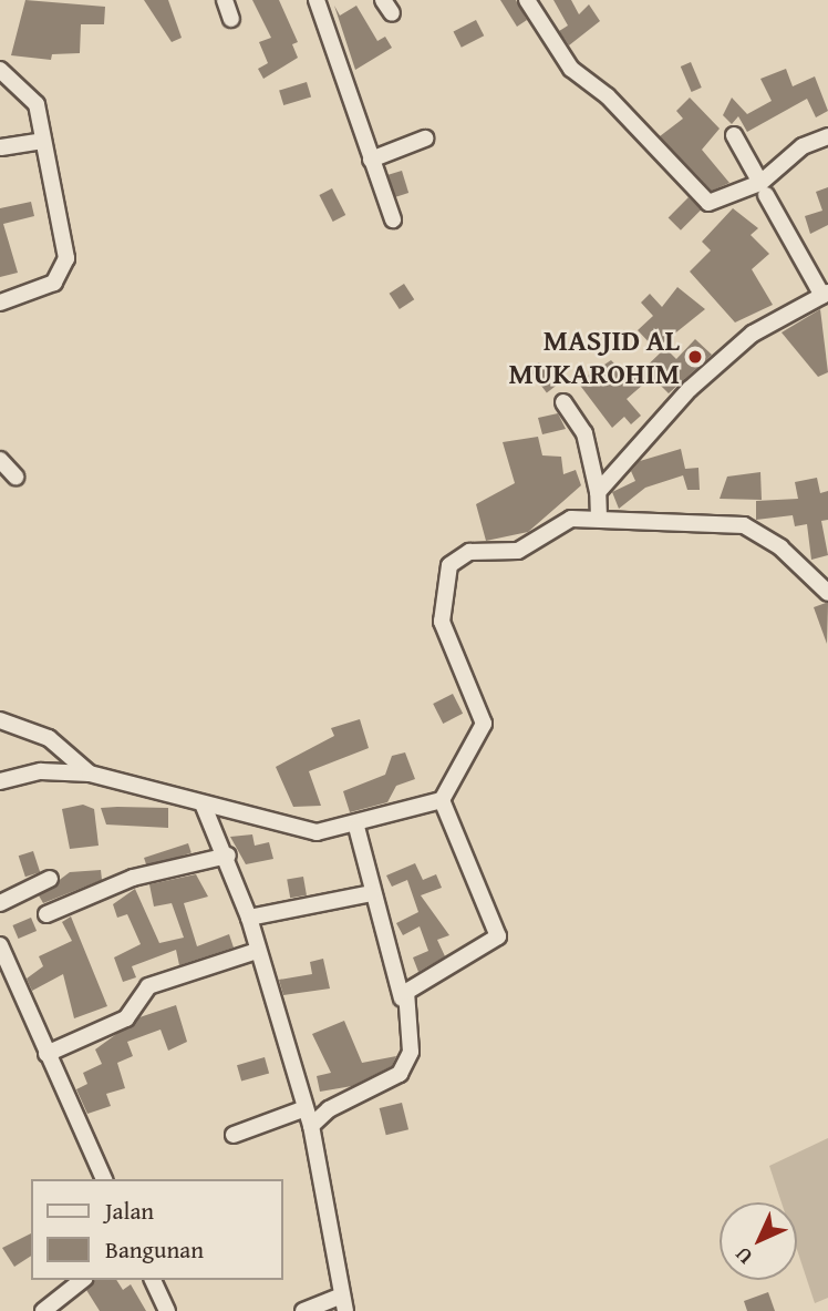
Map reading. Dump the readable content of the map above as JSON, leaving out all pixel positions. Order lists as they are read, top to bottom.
{
  "places": ["MASJID AL MUKAROHIM"],
  "legend": ["Jalan", "Bangunan"],
  "north": "bottom left"
}
